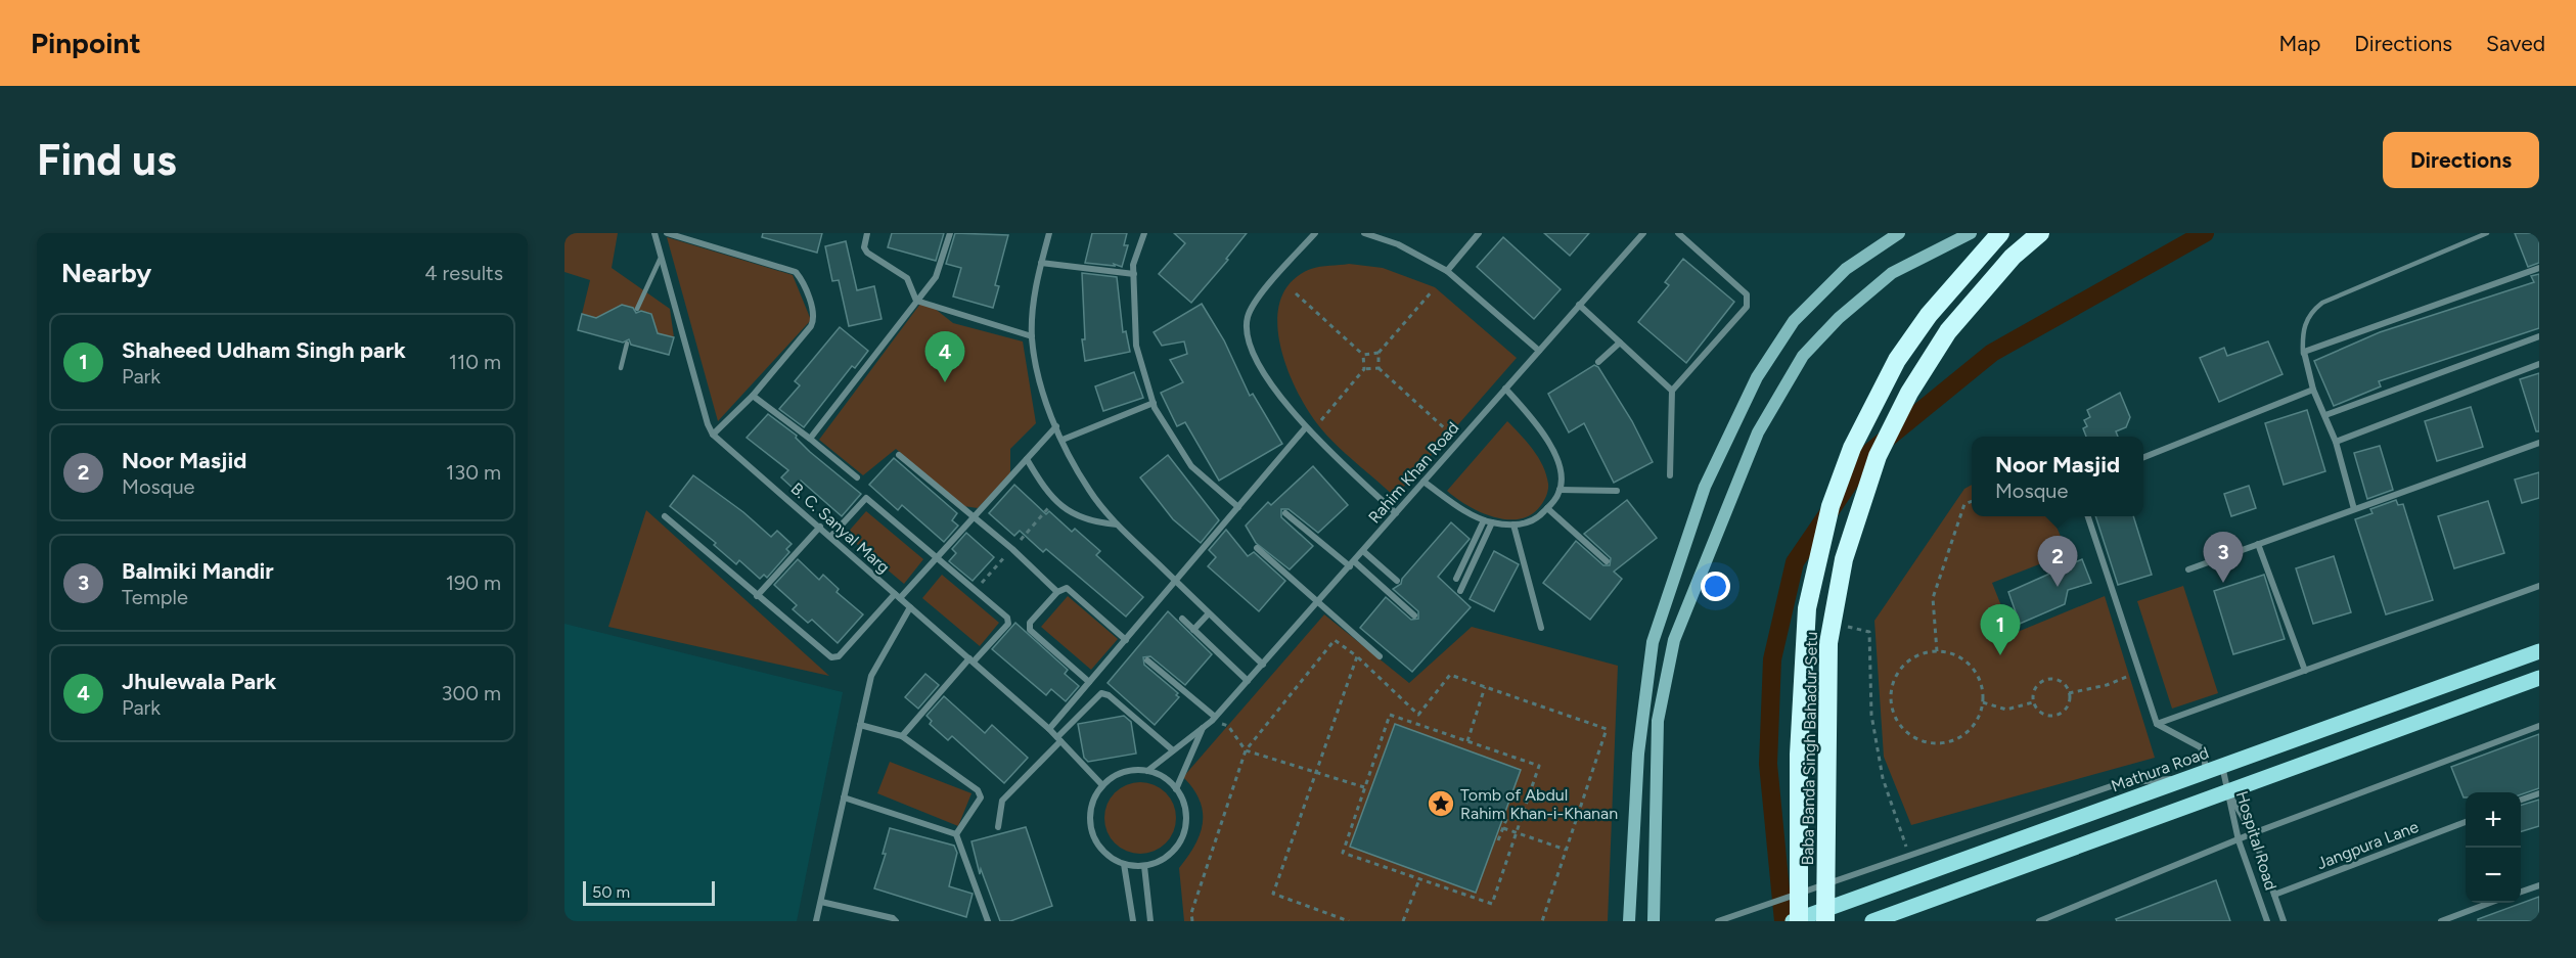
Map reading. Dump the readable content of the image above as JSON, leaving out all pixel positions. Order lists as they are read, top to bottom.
{
  "streets": {
    "highway": ["Baba Banda Singh Bahadur Setu"],
    "main road": ["Mathura Road"],
    "street": [
      "Rahim Khan Road",
      "B. C. Sanyal Marg",
      "Hospital Road",
      "Jangpura Lane"
    ]
  },
  "crossings": [
    ["Rahim Khan Road", "B. C. Sanyal Marg"],
    ["Mathura Road", "Hospital Road"]
  ],
  "places": {
    "place": ["Tomb of Abdul Rahim Khan-i-Khanan"]
  },
  "scale_bar": "50 m",
  "page": {
    "header": "Pinpoint",
    "nav": ["Map", "Directions", "Saved"],
    "buttons": "Directions",
    "title": "Find us",
    "heading": ["Nearby", "4 results"],
    "list": [
      {
        "mark": "1",
        "name": "Shaheed Udham Singh park",
        "note": "Park",
        "value": "110 m"
      },
      {
        "mark": "2",
        "name": "Noor Masjid",
        "note": "Mosque",
        "value": "130 m"
      },
      {
        "mark": "3",
        "name": "Balmiki Mandir",
        "note": "Temple",
        "value": "190 m"
      },
      {
        "mark": "4",
        "name": "Jhulewala Park",
        "note": "Park",
        "value": "300 m"
      }
    ],
    "pins": [
      "4",
      "3",
      "2",
      "1"
    ],
    "popup": ["Noor Masjid", "Mosque"],
    "map_buttons": ["+", "−"],
    "scale": "50 m"
  }
}
